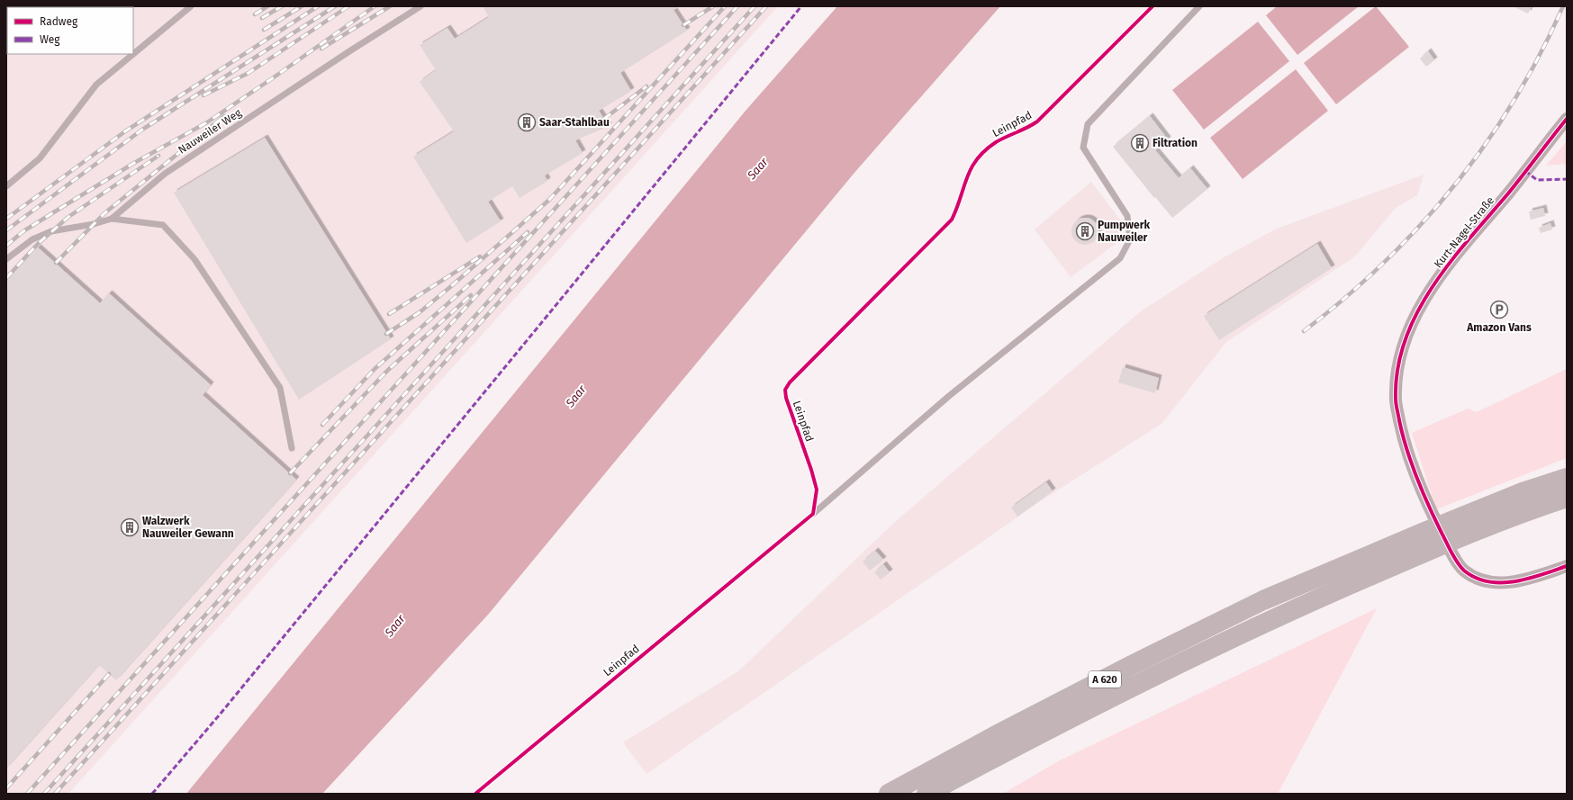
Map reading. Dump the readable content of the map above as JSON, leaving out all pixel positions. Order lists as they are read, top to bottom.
{
  "streets": {
    "highway": ["A 620"],
    "street": ["Kurt-Nagel-Straße"],
    "lane": ["Nauweiler Weg"],
    "cycle path": ["Leinpfad"]
  },
  "water": ["Saar"],
  "places": {
    "building": [
      "Saar-Stahlbau",
      "Filtration",
      "Pumpwerk Nauweiler",
      "Walzwerk Nauweiler Gewann"
    ],
    "parking": ["Amazon Vans"]
  },
  "legend": ["Radweg", "Weg"]
}
